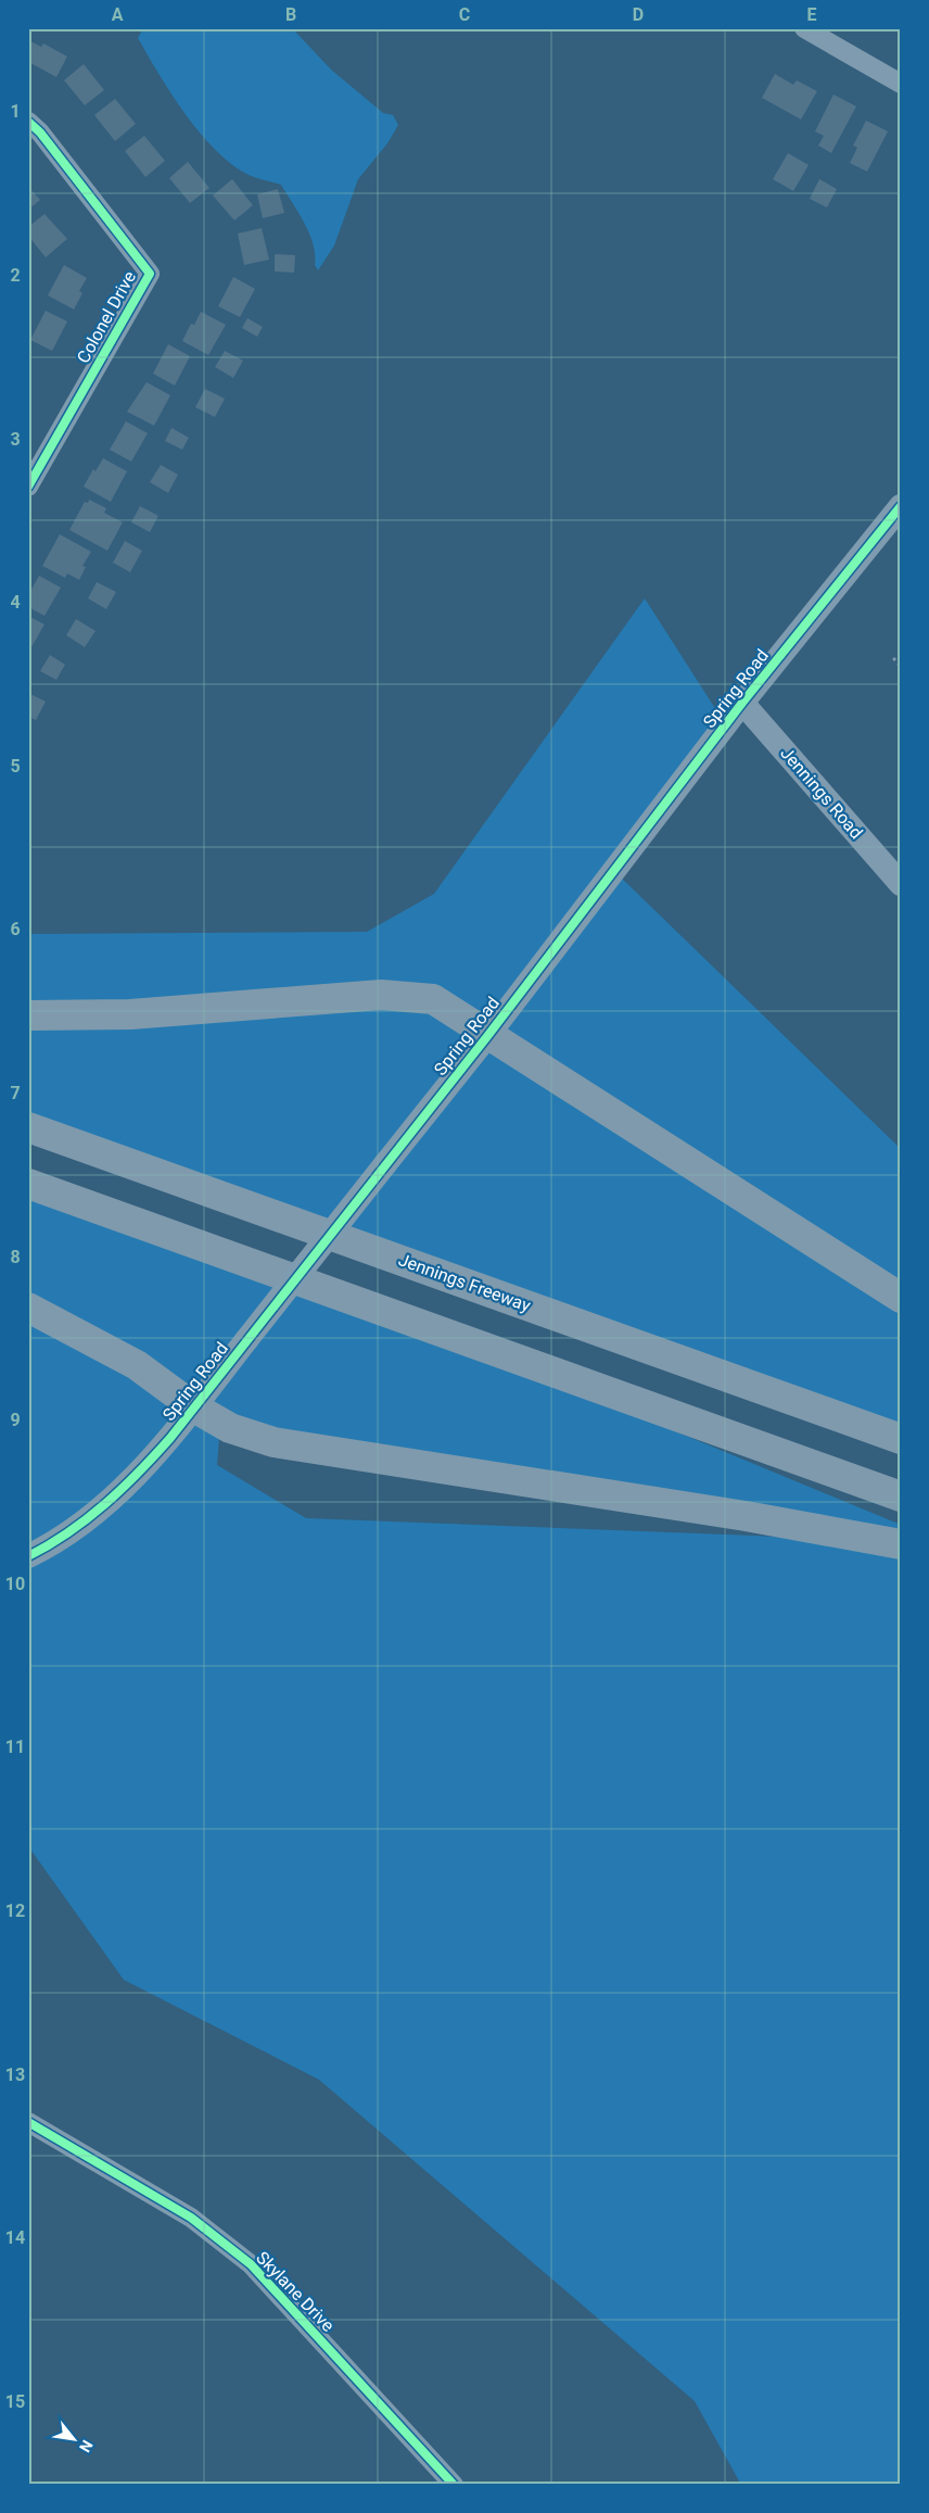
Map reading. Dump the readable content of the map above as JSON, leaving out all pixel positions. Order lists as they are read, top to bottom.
{
  "streets": {
    "highway": ["Jennings Freeway"],
    "street": [
      "Colonel Drive",
      "Spring Road",
      "Jennings Road",
      "Skylane Drive"
    ]
  },
  "crossings": [
    ["Spring Road", "Jennings Road"]
  ],
  "north": "bottom right",
  "grid": {
    "columns": [
      "A",
      "B",
      "C",
      "D",
      "E"
    ],
    "rows": [
      "1",
      "2",
      "3",
      "4",
      "5",
      "6",
      "7",
      "8",
      "9",
      "10",
      "11",
      "12",
      "13",
      "14",
      "15"
    ]
  }
}
